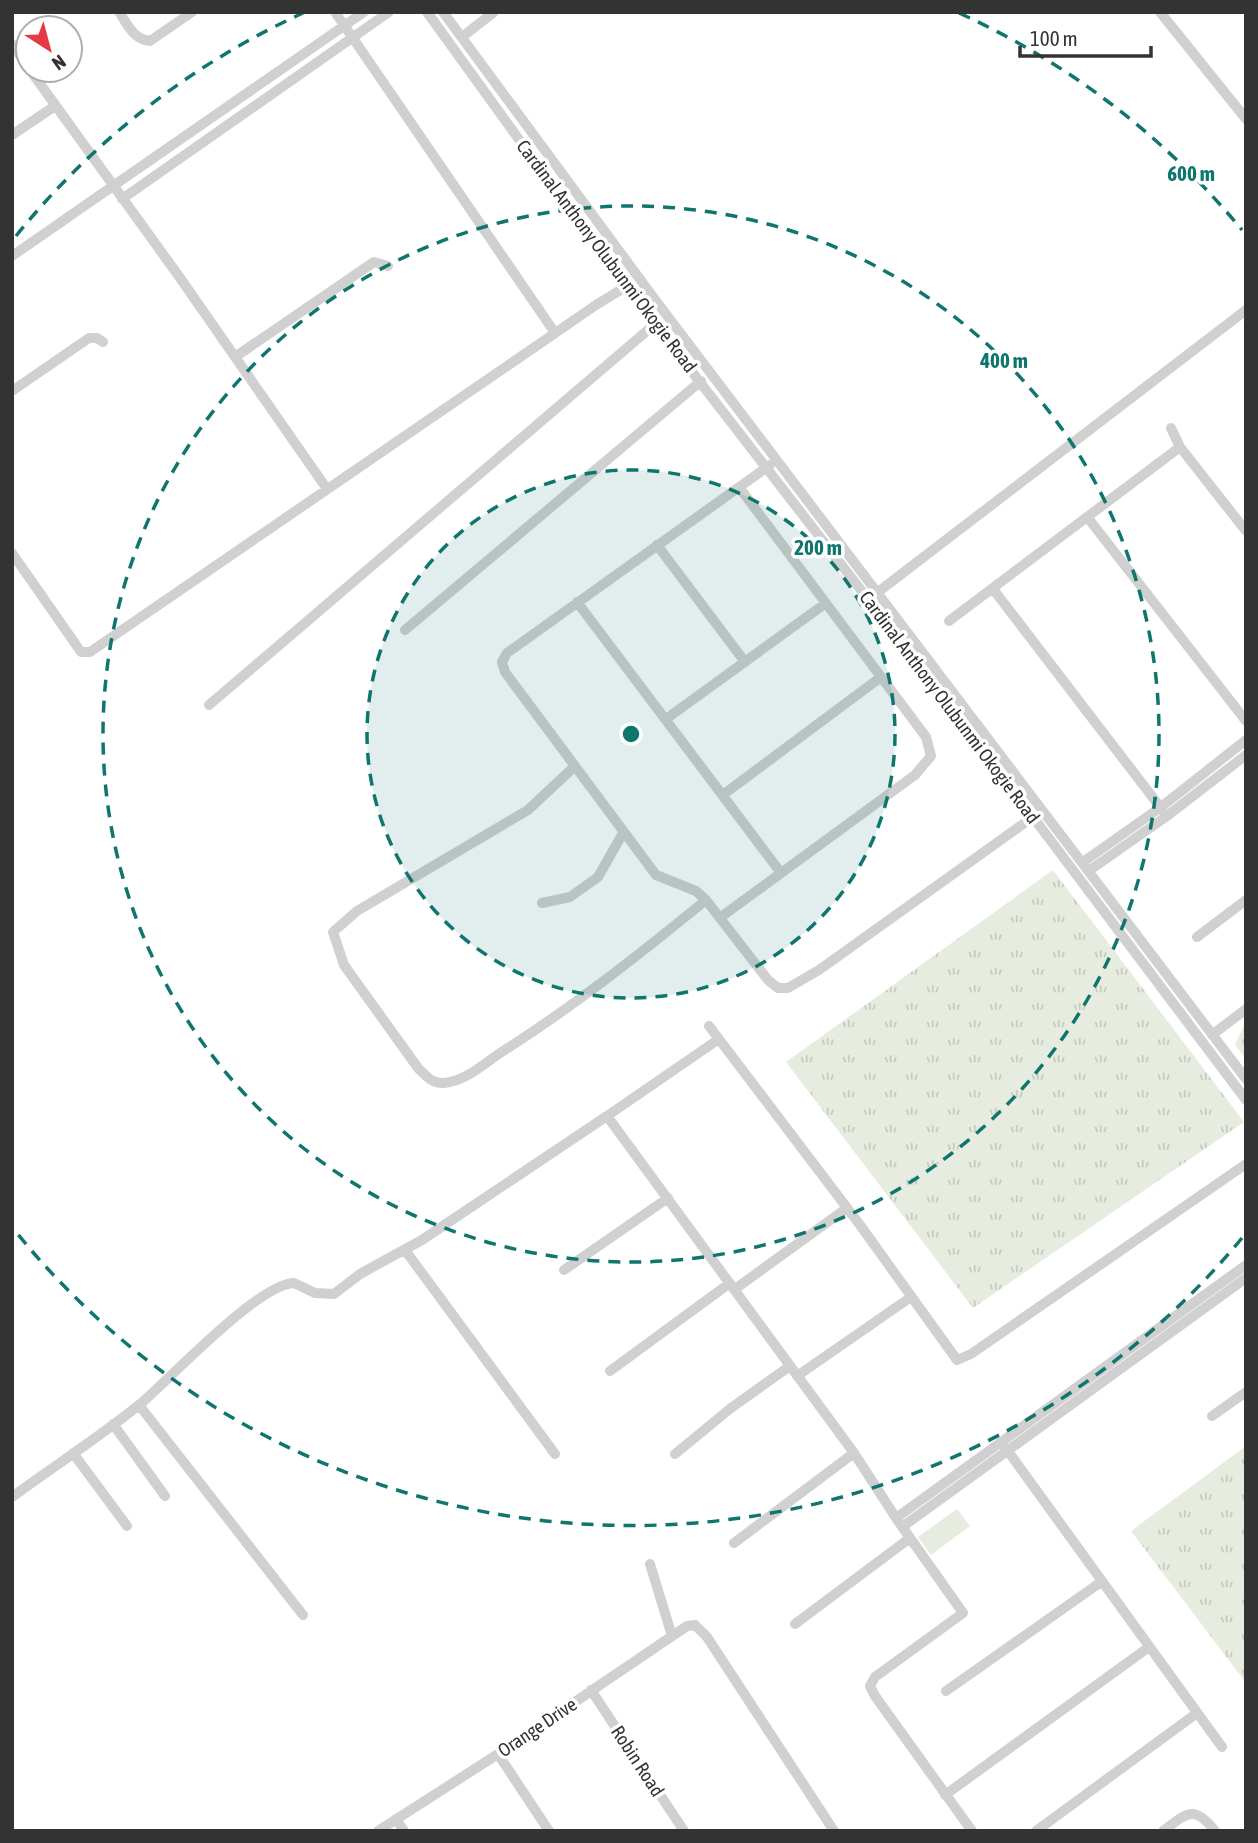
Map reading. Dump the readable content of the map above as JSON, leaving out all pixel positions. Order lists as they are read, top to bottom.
{
  "streets": {
    "street": ["Cardinal Anthony Olubunmi Okogie Road", "Orange Drive", "Robin Road"]
  },
  "crossings": [
    ["Orange Drive", "Robin Road"]
  ],
  "scale_bar": "100 m",
  "north": "bottom right",
  "rings": ["600 m", "400 m", "200 m"]
}
